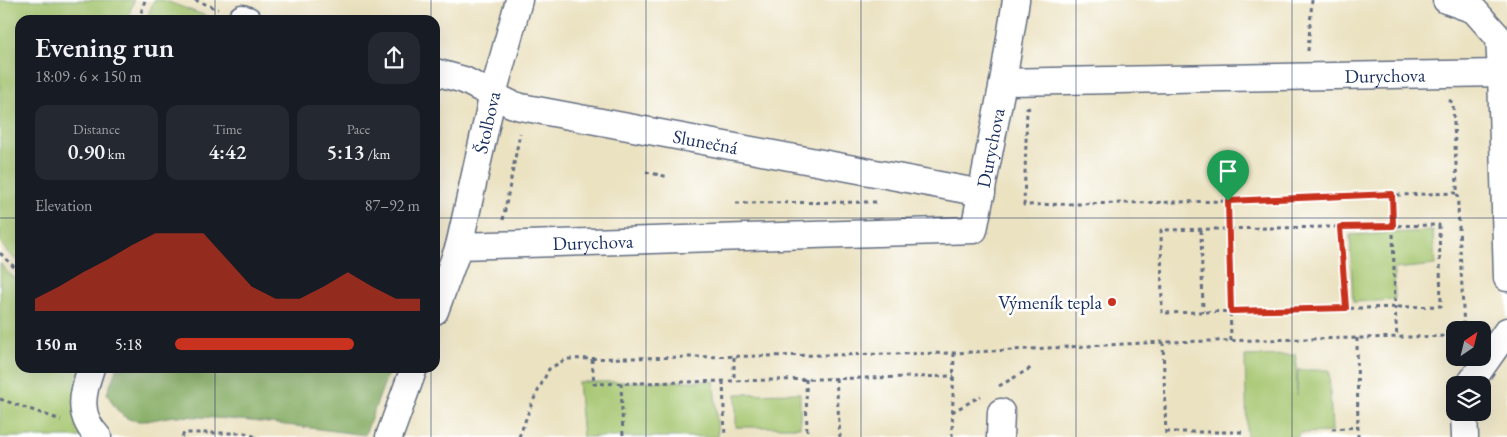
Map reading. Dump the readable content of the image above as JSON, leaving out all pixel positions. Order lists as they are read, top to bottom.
{
  "streets": {
    "street": ["Durychova", "Štolbova", "Slunečná"]
  },
  "crossings": [
    ["Durychova", "Štolbova"],
    ["Durychova", "Slunečná"],
    ["Štolbova", "Slunečná"]
  ],
  "places": ["Výmeník tepla"],
  "north": "top right",
  "page": {
    "heading": ["Evening run", "18:09 · 6 × 150 m"],
    "stats": [
      ["Distance", "0.90 km"],
      ["Time", "4:42"],
      ["Pace", "5:13 /km"]
    ],
    "chart": ["Elevation", "87–92 m"],
    "list": [
      {
        "name": "150 m",
        "note": "5:18"
      }
    ]
  }
}
